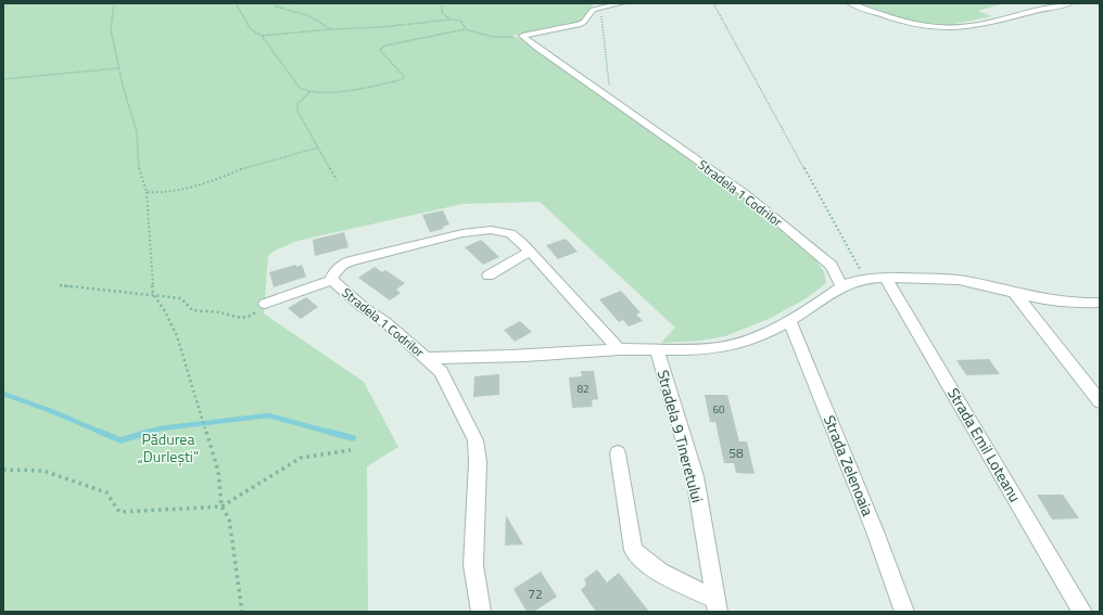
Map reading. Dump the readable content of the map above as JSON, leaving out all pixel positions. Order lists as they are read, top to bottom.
{
  "streets": {
    "street": [
      "Stradela 1 Codrilor",
      "Stradela 9 Tineretului",
      "Strada Emil Loteanu",
      "Strada Zelenoaia"
    ]
  },
  "crossings": [
    ["Stradela 1 Codrilor", "Stradela 9 Tineretului"],
    ["Stradela 1 Codrilor", "Strada Zelenoaia"]
  ],
  "parks": ["Pădurea „Durlești”"],
  "house_numbers": [
    "82",
    "60",
    "58",
    "72"
  ]
}
